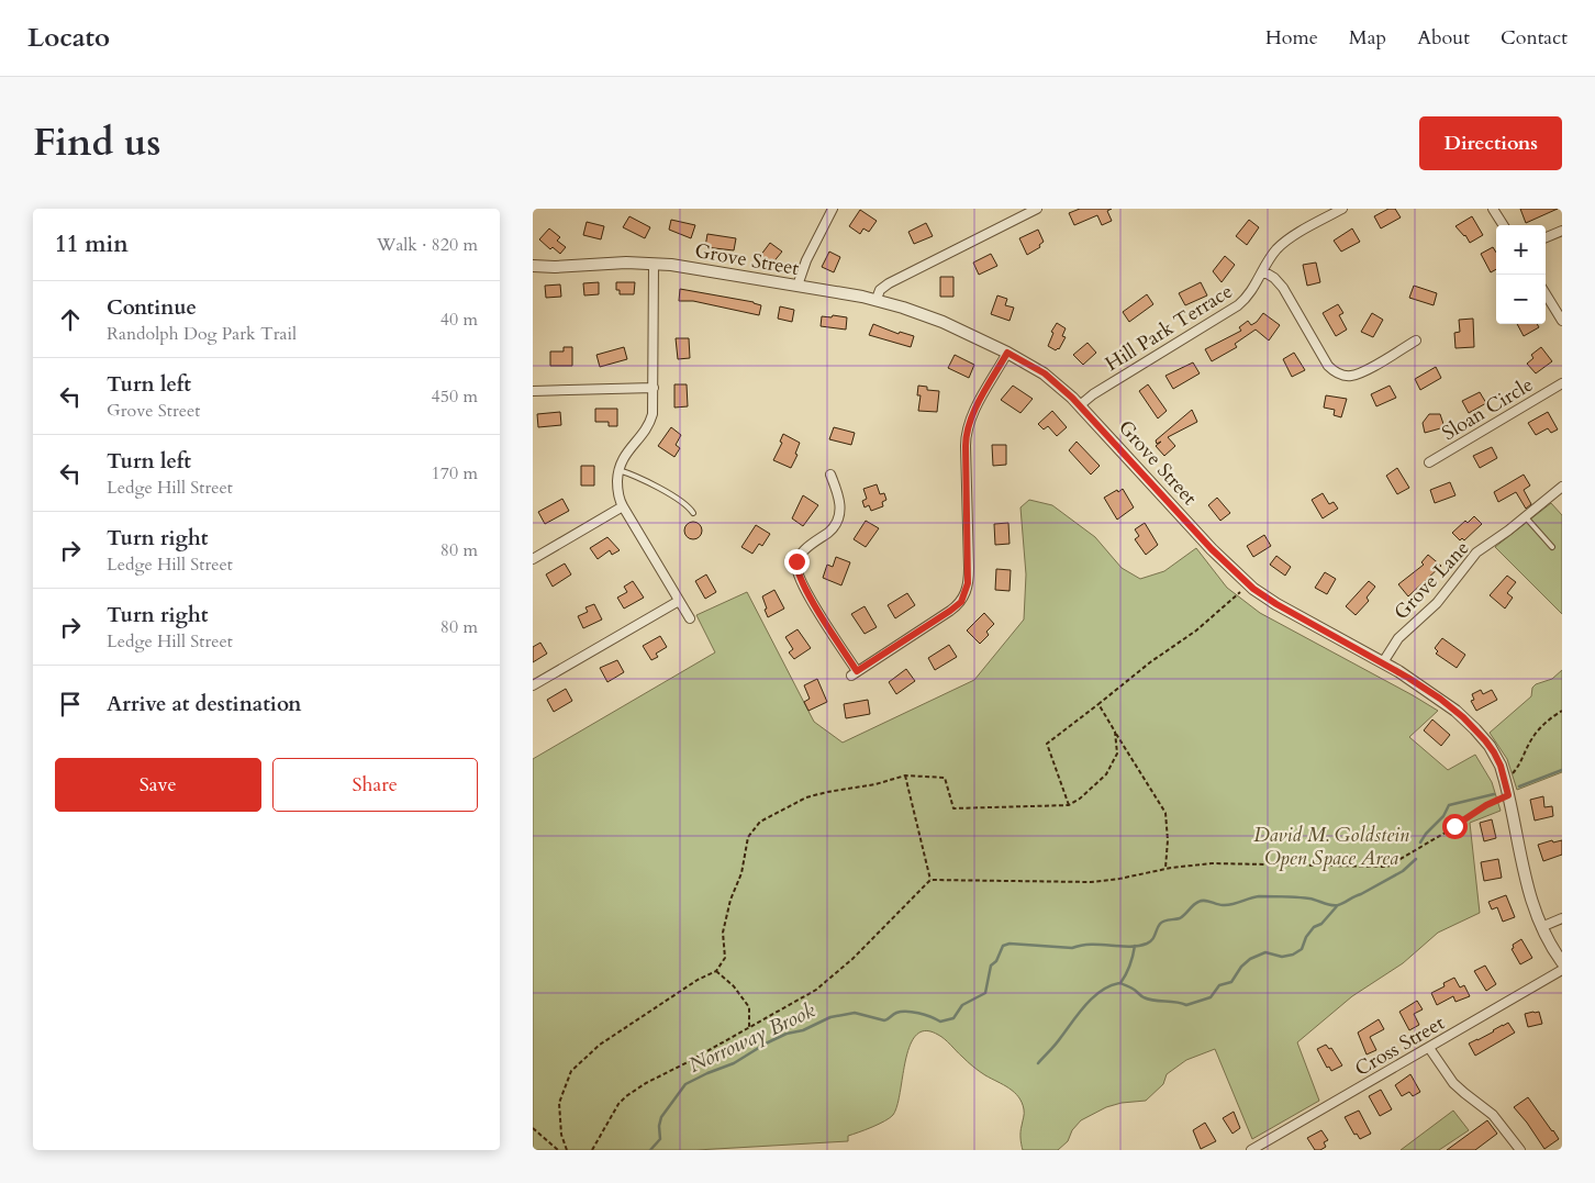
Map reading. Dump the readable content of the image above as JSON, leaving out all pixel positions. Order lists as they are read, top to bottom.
{
  "streets": {
    "street": [
      "Grove Street",
      "Hill Park Terrace",
      "Sloan Circle",
      "Grove Lane",
      "Cross Street"
    ]
  },
  "crossings": [
    ["Grove Street", "Hill Park Terrace"],
    ["Grove Street", "Grove Lane"]
  ],
  "water": ["Norroway Brook"],
  "parks": ["David M. Goldstein Open Space Area"],
  "page": {
    "header": "Locato",
    "nav": [
      "Home",
      "Map",
      "About",
      "Contact"
    ],
    "title": "Find us",
    "buttons": [
      "Directions",
      ["Save", "Share"]
    ],
    "heading": ["11 min", "Walk · 820 m"],
    "map_buttons": ["+", "−"],
    "list": [
      ["Continue", "Randolph Dog Park Trail", "40 m"],
      ["Turn left", "Grove Street", "450 m"],
      ["Turn left", "Ledge Hill Street", "170 m"],
      ["Turn right", "Ledge Hill Street", "80 m"],
      ["Turn right", "Ledge Hill Street", "80 m"],
      "Arrive at destination"
    ]
  }
}
